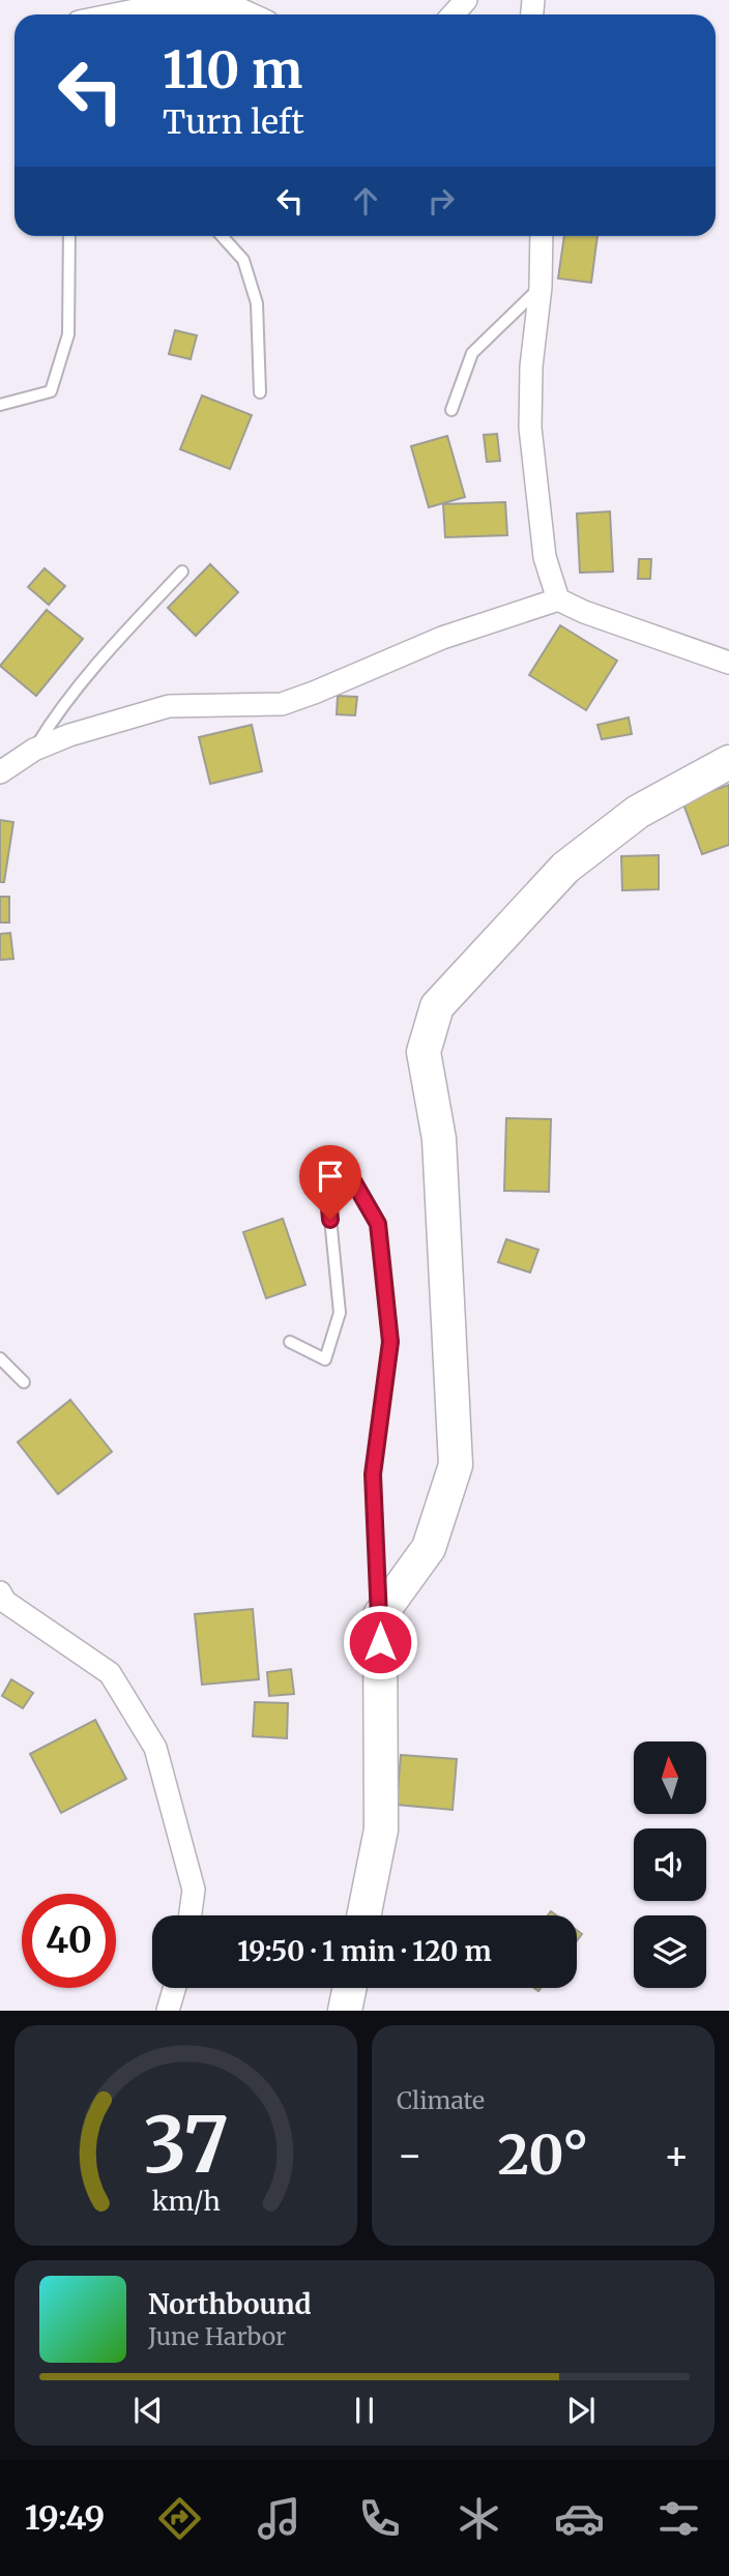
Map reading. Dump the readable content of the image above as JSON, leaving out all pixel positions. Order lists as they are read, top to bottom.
{
  "north": "top",
  "page": {
    "turn": ["110 m", "Turn left"],
    "limit": "40",
    "trip": "19:50 · 1 min · 120 m",
    "tile": "Climate",
    "heat": ["−", "20°", "+"],
    "song": ["Northbound", "June Harbor"],
    "tabs": "19:49",
    "gauge": ["37", "km/h"]
  }
}
